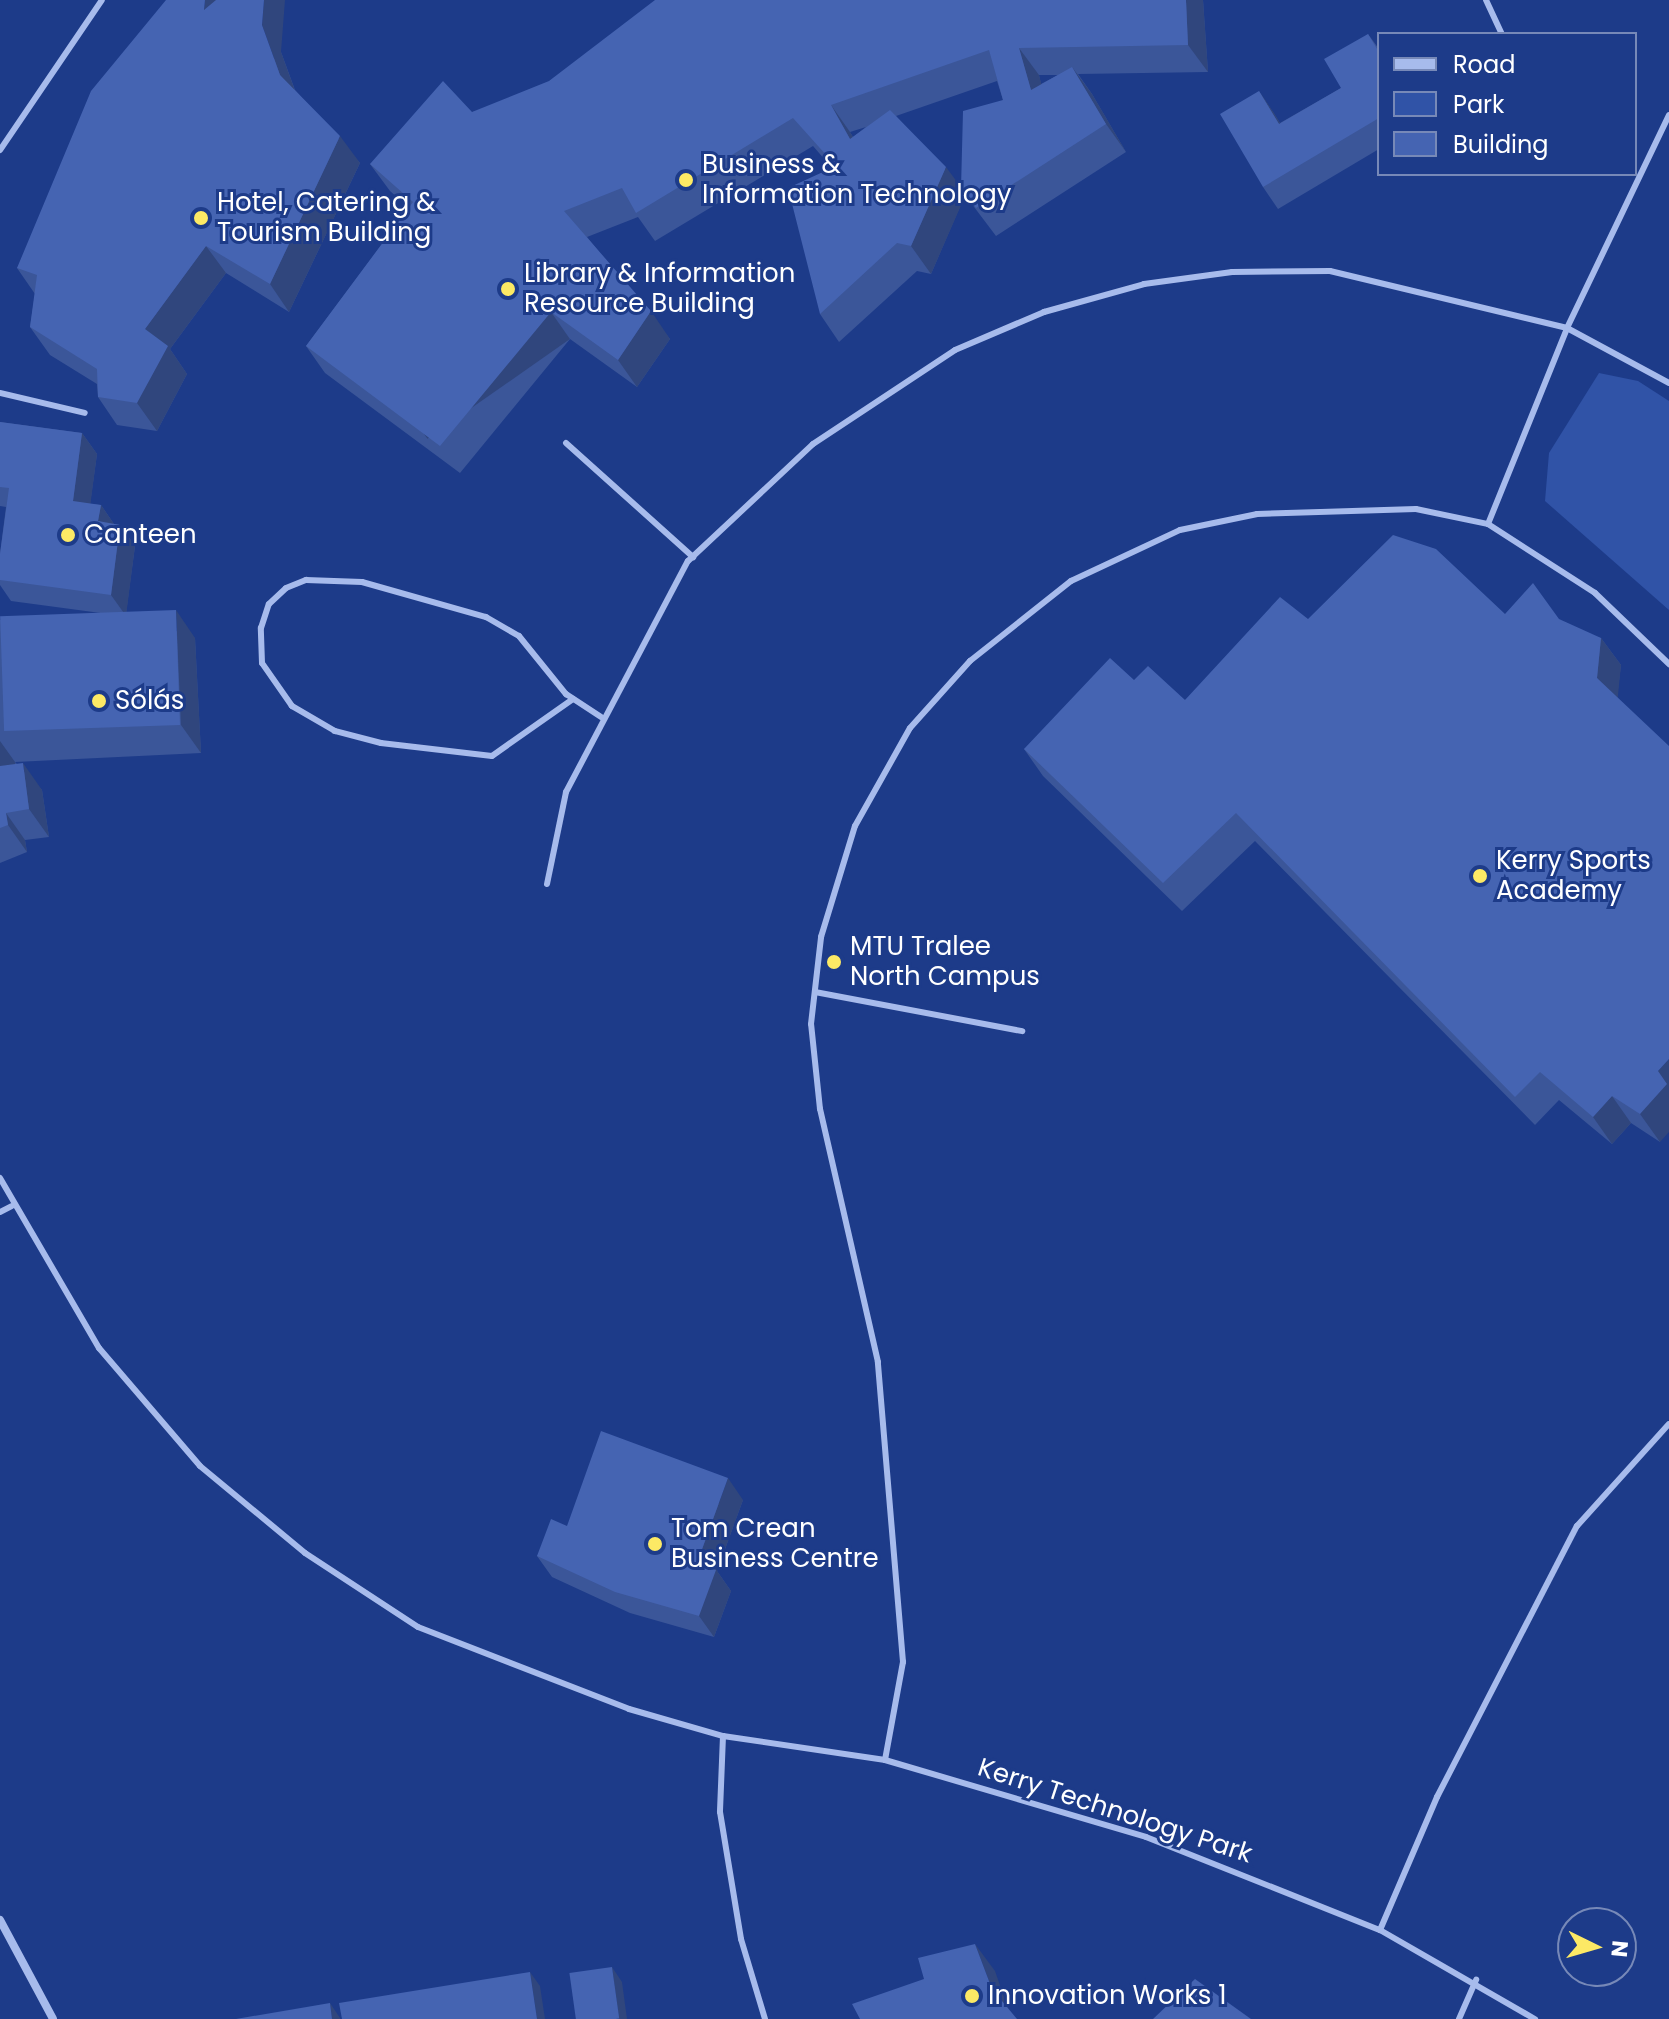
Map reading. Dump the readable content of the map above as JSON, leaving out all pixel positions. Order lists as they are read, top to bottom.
{
  "streets": {
    "lane": ["Kerry Technology Park"]
  },
  "places": [
    "Business & Information Technology",
    "Hotel, Catering & Tourism Building",
    "Library & Information Resource Building",
    "Canteen",
    "Sólás",
    "Kerry Sports Academy",
    "MTU Tralee North Campus",
    "Tom Crean Business Centre",
    "Innovation Works 1"
  ],
  "legend": ["Road", "Park", "Building"],
  "north": "right"
}
